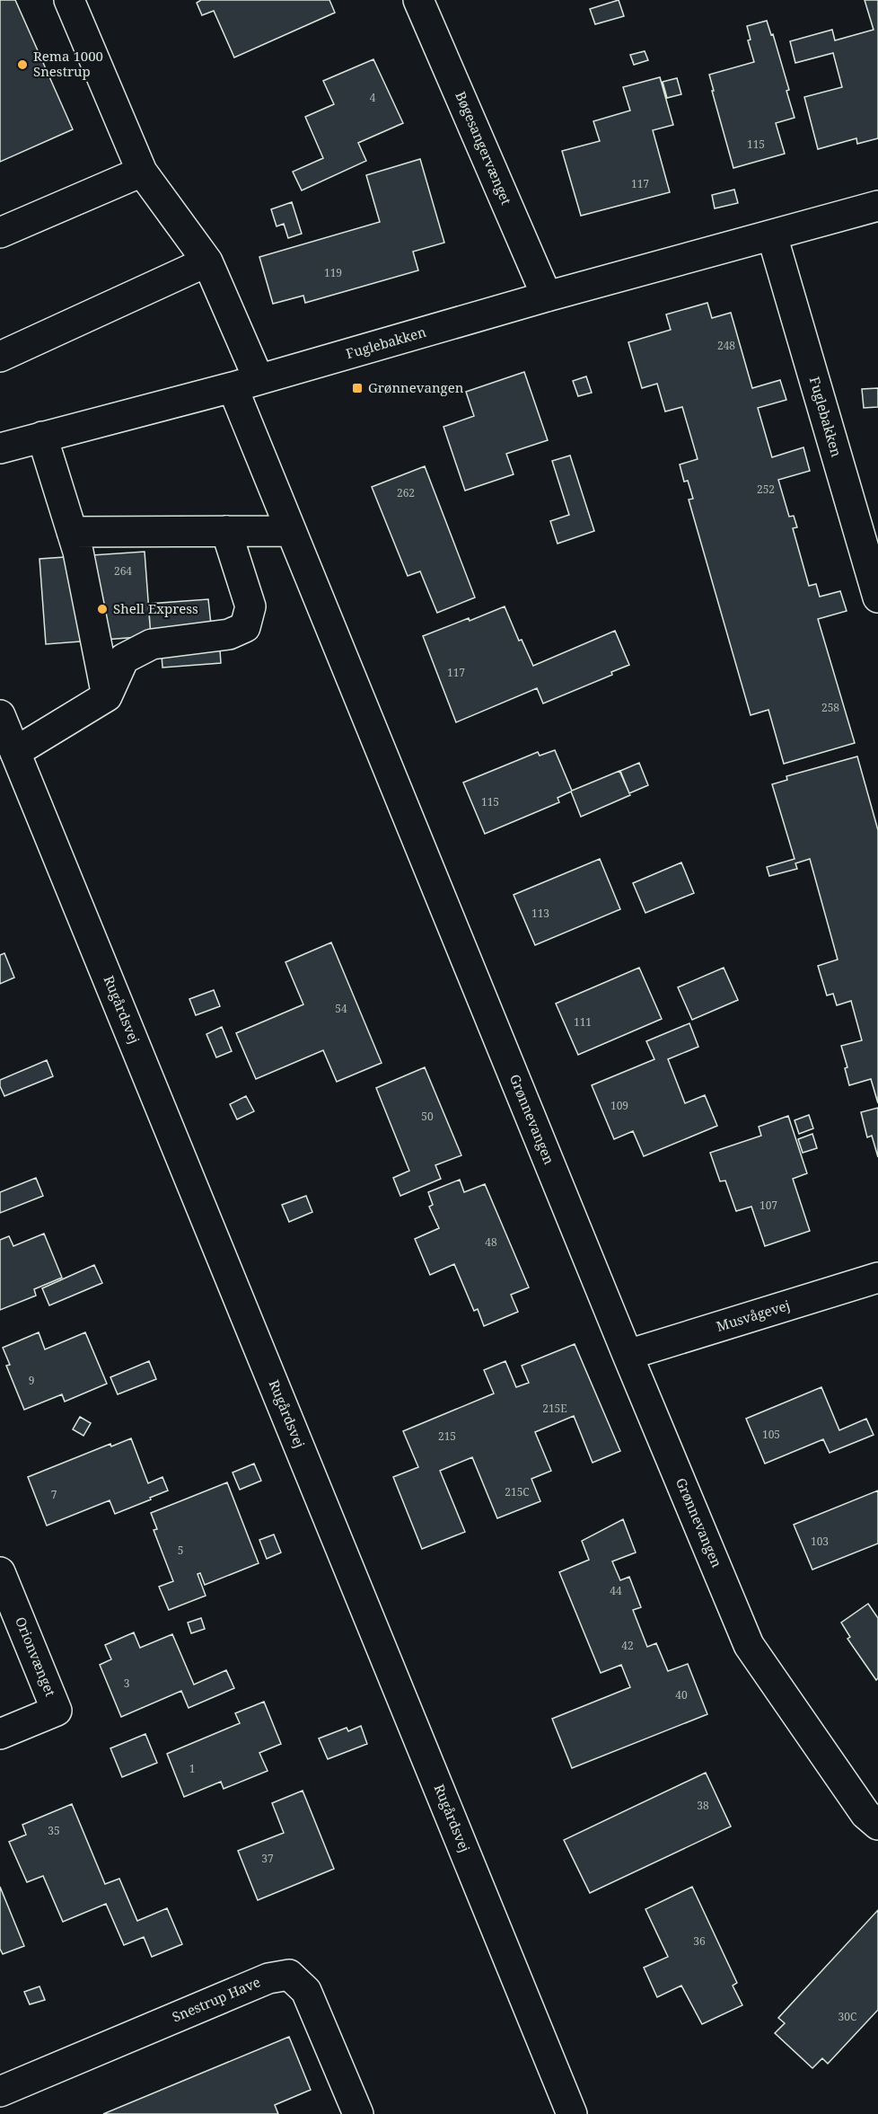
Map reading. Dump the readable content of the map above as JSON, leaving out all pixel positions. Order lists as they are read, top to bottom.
{
  "streets": {
    "street": [
      "Bøgesangervænget",
      "Fuglebakken",
      "Rugårdsvej",
      "Grønnevangen",
      "Musvågevej",
      "Orionvænget",
      "Snestrup Have"
    ]
  },
  "crossings": [
    ["Bøgesangervænget", "Fuglebakken"],
    ["Fuglebakken", "Grønnevangen"],
    ["Grønnevangen", "Musvågevej"]
  ],
  "places": {
    "other": ["Rema 1000 Snestrup", "Shell Express"],
    "transit": ["Grønnevangen"]
  },
  "house_numbers": [
    "4",
    "115",
    "117",
    "119",
    "248",
    "252",
    "262",
    "264",
    "117",
    "258",
    "115",
    "113",
    "54",
    "111",
    "109",
    "50",
    "107",
    "48",
    "9",
    "215E",
    "105",
    "215",
    "215C",
    "7",
    "103",
    "5",
    "44",
    "42",
    "3",
    "40",
    "1",
    "38",
    "35",
    "37",
    "36",
    "30C"
  ]
}
